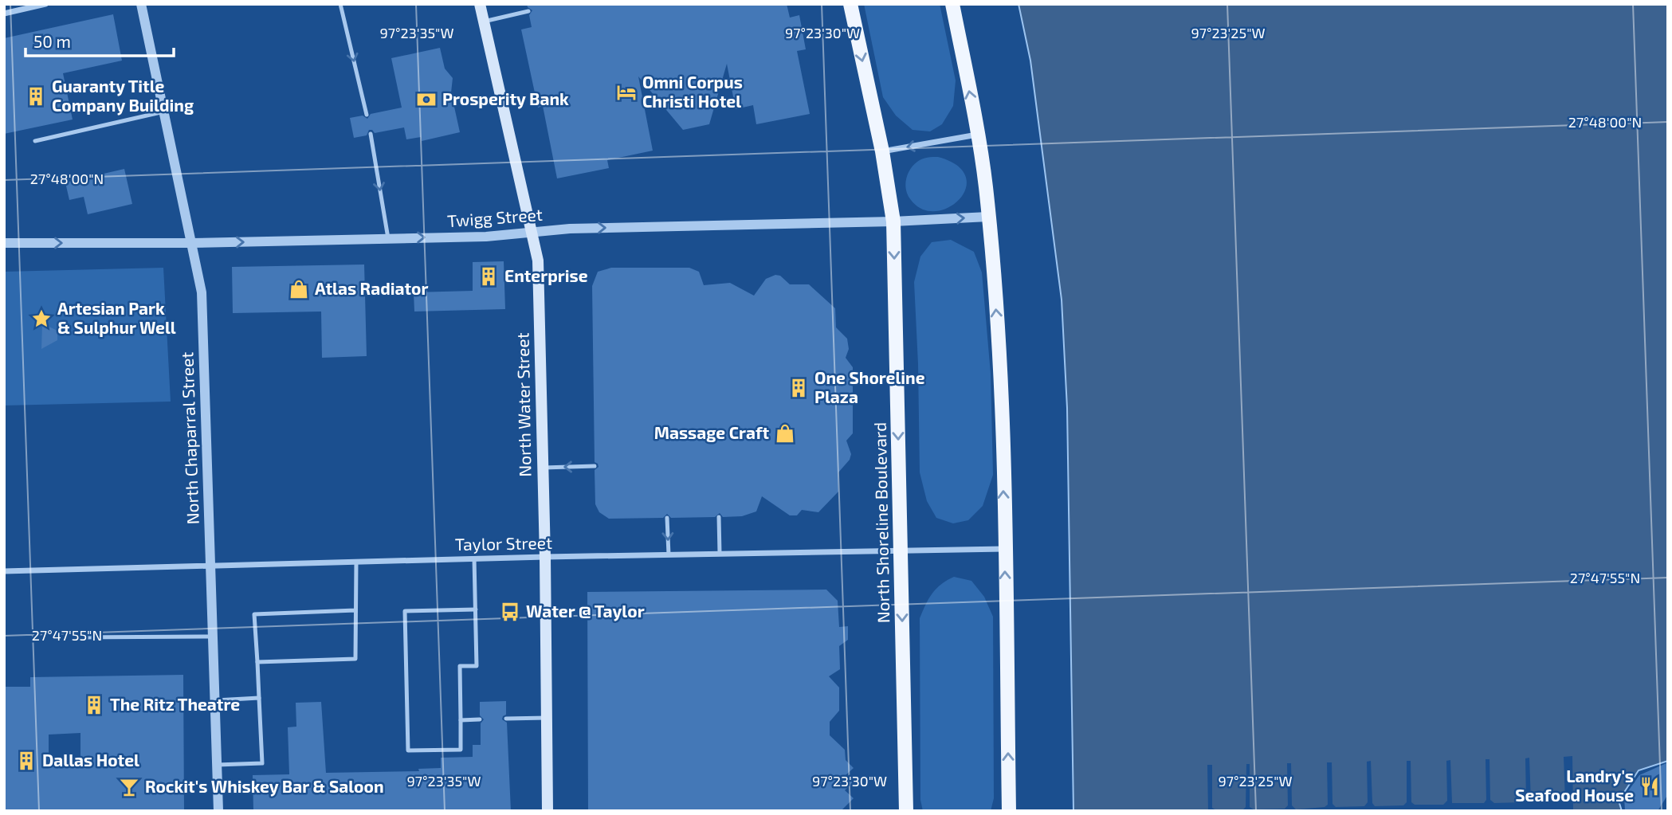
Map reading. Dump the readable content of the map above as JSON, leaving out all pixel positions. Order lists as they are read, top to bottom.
{
  "streets": {
    "main road": ["North Water Street", "North Shoreline Boulevard"],
    "street": ["Twigg Street", "North Chaparral Street", "Taylor Street"]
  },
  "crossings": [
    ["Twigg Street", "North Water Street"],
    ["Twigg Street", "North Chaparral Street"],
    ["Twigg Street", "North Shoreline Boulevard"],
    ["North Water Street", "Taylor Street"],
    ["North Chaparral Street", "Taylor Street"],
    ["North Shoreline Boulevard", "Taylor Street"]
  ],
  "one_way": ["Twigg Street"],
  "places": {
    "hotel": ["Omni Corpus Christi Hotel"],
    "building": [
      "Guaranty Title Company Building",
      "Enterprise",
      "One Shoreline Plaza",
      "The Ritz Theatre",
      "Dallas Hotel"
    ],
    "bank": ["Prosperity Bank"],
    "shop": ["Atlas Radiator", "Massage Craft"],
    "place": ["Artesian Park & Sulphur Well"],
    "bus stop": ["Water @ Taylor"],
    "restaurant": ["Landry's Seafood House"],
    "bar": ["Rockit's Whiskey Bar & Saloon"]
  },
  "scale_bar": "50 m",
  "coordinates": [
    "97°23'35\"W",
    "97°23'30\"W",
    "97°23'25\"W",
    "27°48'00\"N",
    "27°47'55\"N"
  ]
}
